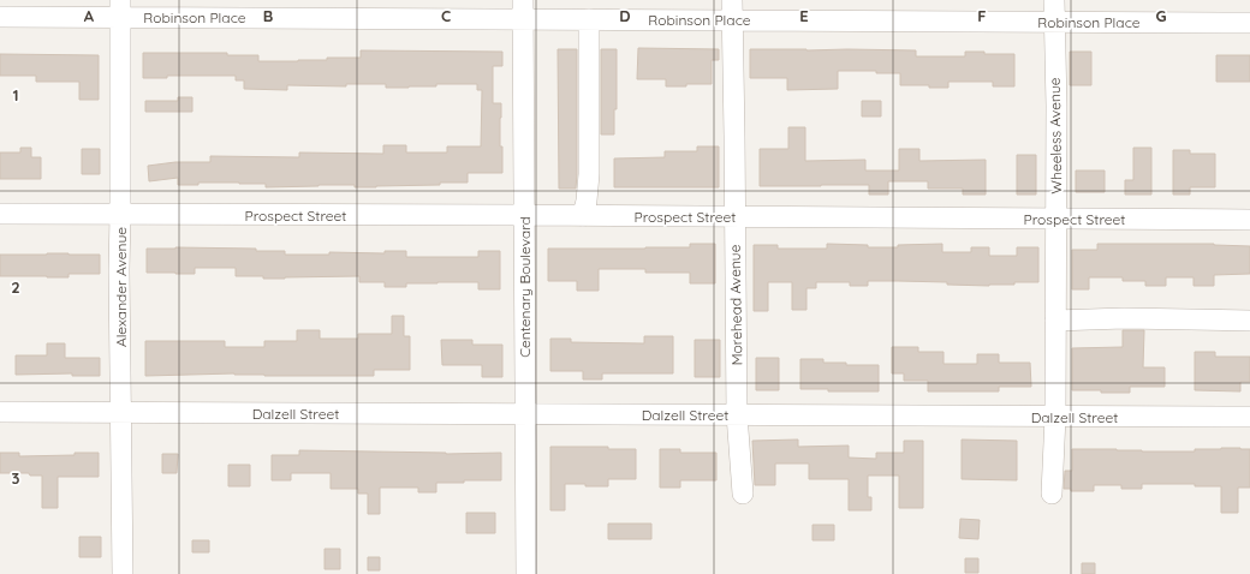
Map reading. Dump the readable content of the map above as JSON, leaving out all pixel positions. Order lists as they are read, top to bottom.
{
  "streets": {
    "street": [
      "Robinson Place",
      "Wheeless Avenue",
      "Prospect Street",
      "Alexander Avenue",
      "Centenary Boulevard",
      "Morehead Avenue",
      "Dalzell Street"
    ]
  },
  "crossings": [
    ["Robinson Place", "Wheeless Avenue"],
    ["Robinson Place", "Alexander Avenue"],
    ["Robinson Place", "Centenary Boulevard"],
    ["Robinson Place", "Morehead Avenue"],
    ["Wheeless Avenue", "Prospect Street"],
    ["Wheeless Avenue", "Dalzell Street"],
    ["Prospect Street", "Alexander Avenue"],
    ["Prospect Street", "Centenary Boulevard"],
    ["Prospect Street", "Morehead Avenue"],
    ["Alexander Avenue", "Dalzell Street"],
    ["Centenary Boulevard", "Dalzell Street"],
    ["Morehead Avenue", "Dalzell Street"]
  ],
  "grid": {
    "columns": [
      "A",
      "B",
      "C",
      "D",
      "E",
      "F",
      "G"
    ],
    "rows": ["1", "2", "3"]
  }
}
